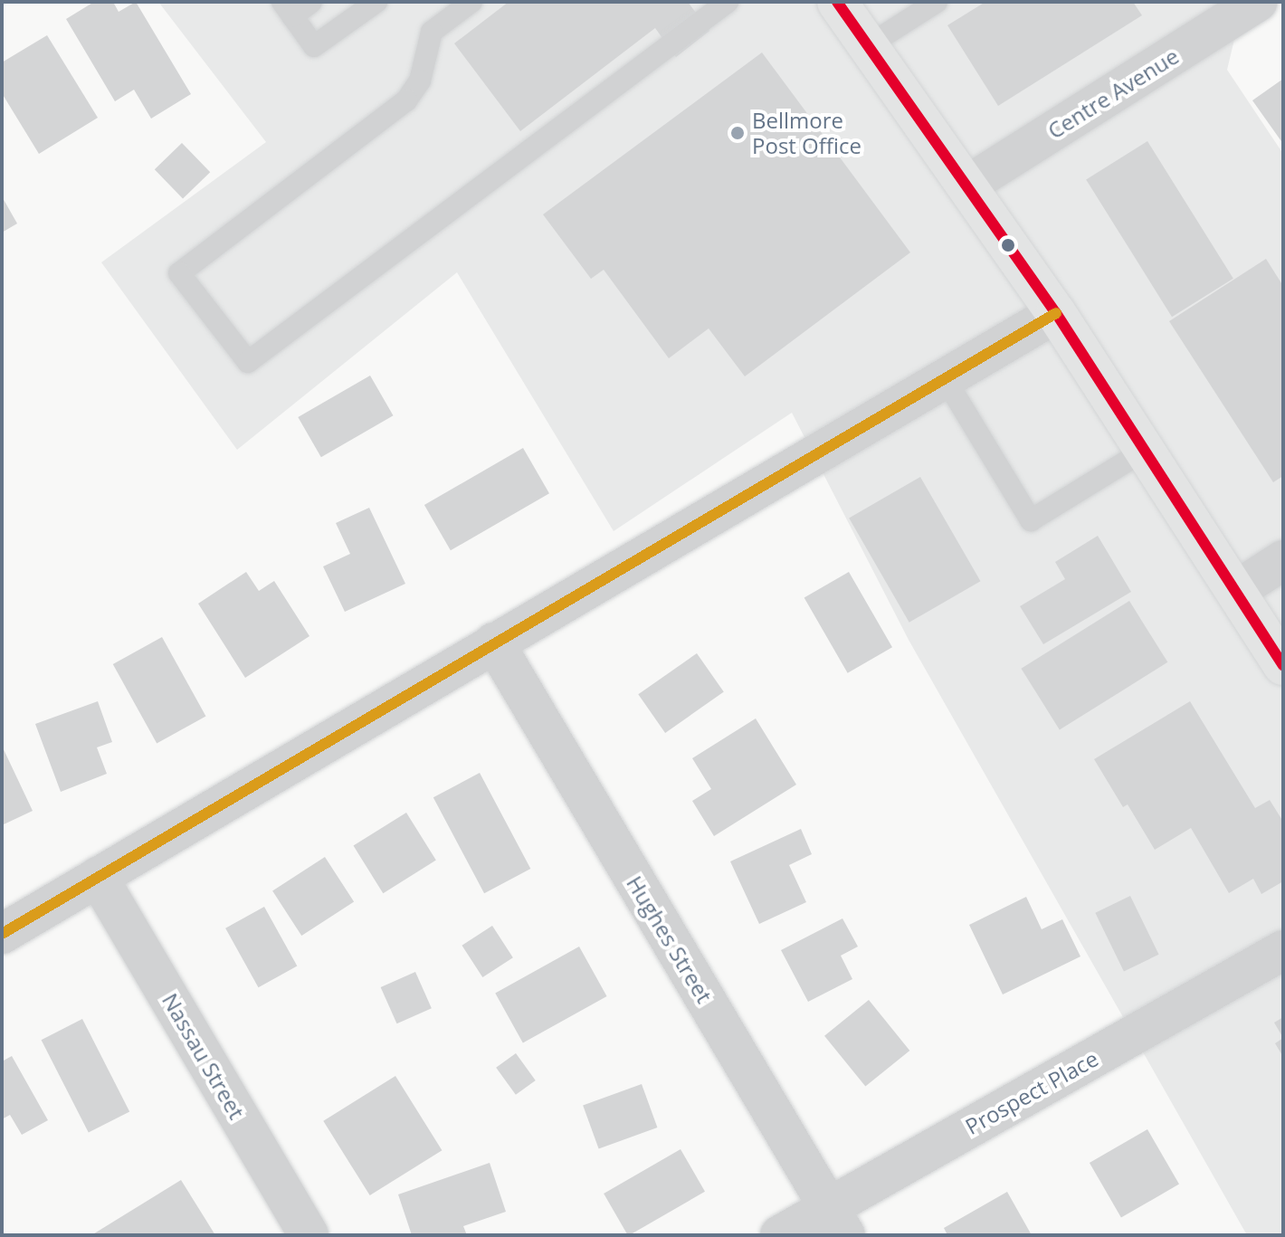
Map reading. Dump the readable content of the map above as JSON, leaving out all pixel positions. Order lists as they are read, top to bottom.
{
  "streets": {
    "street": [
      "Centre Avenue",
      "Hughes Street",
      "Nassau Street",
      "Prospect Place"
    ]
  },
  "crossings": [
    ["Hughes Street", "Prospect Place"]
  ],
  "places": ["Bellmore Post Office"]
}
